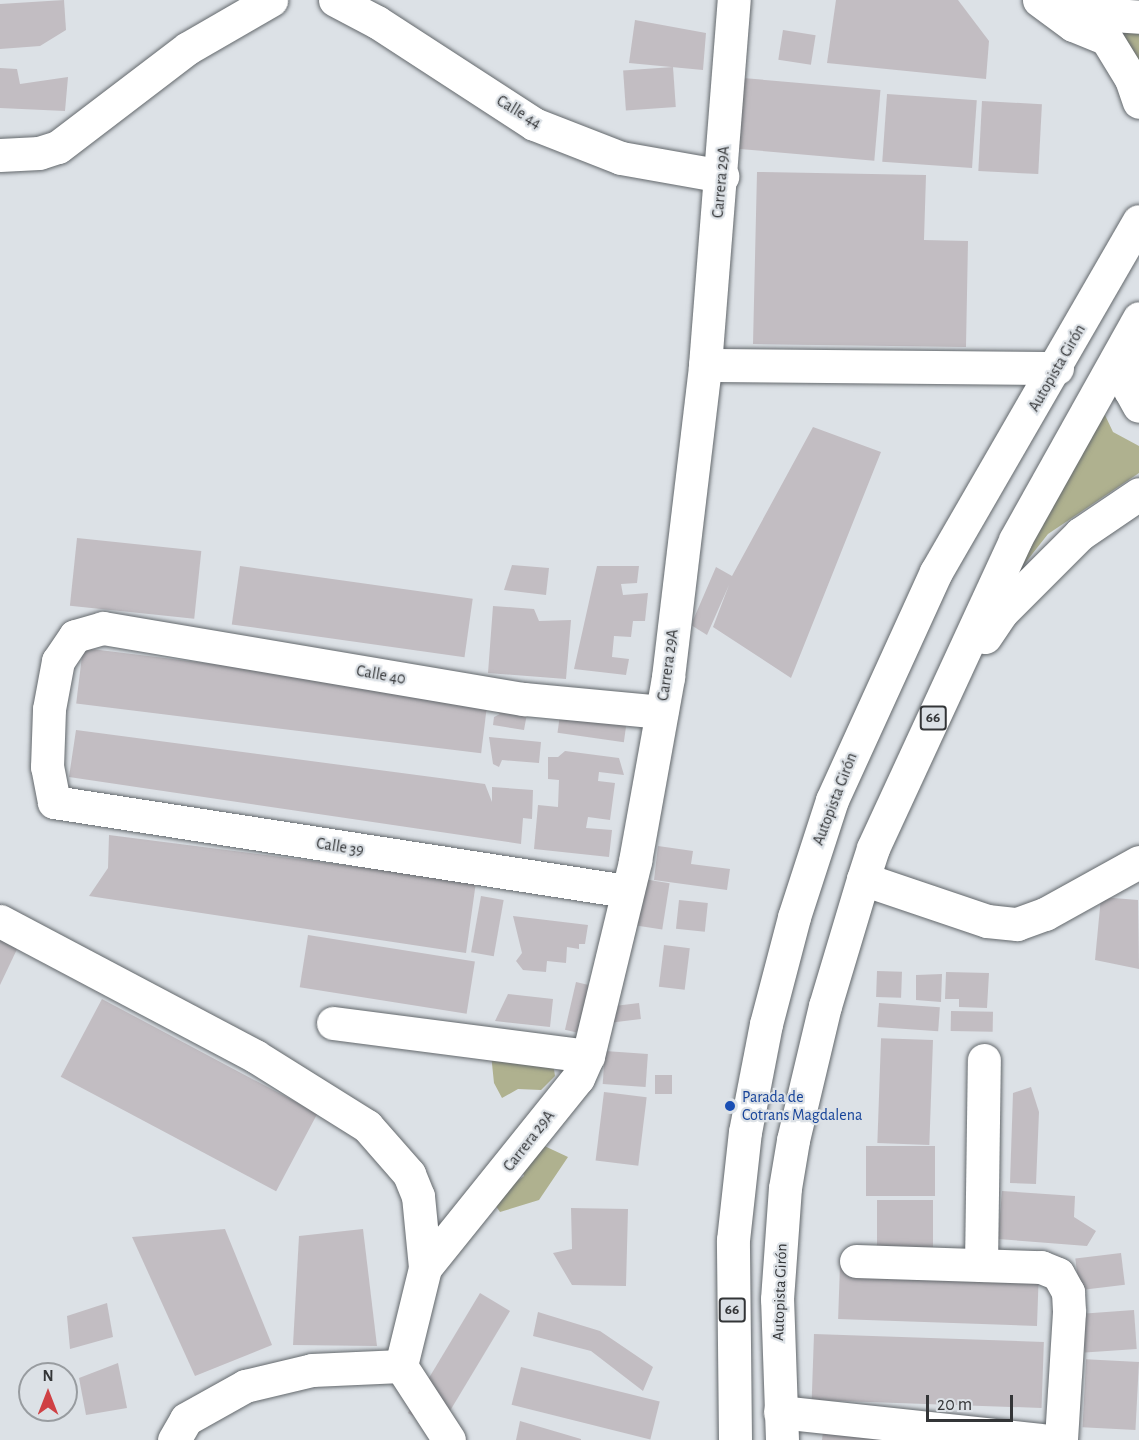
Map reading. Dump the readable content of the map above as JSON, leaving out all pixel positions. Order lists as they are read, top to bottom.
{
  "streets": {
    "main road": [
      "Calle 44",
      "Carrera 29A",
      "Autopista Girón",
      "Calle 40",
      "66",
      "Calle 39"
    ]
  },
  "crossings": [
    ["Calle 44", "Carrera 29A"],
    ["Carrera 29A", "Calle 40"],
    ["Carrera 29A", "Calle 39"],
    ["Calle 40", "Calle 39"]
  ],
  "places": ["Parada de Cotrans Magdalena"],
  "scale_bar": "20 m",
  "north": "top"
}
